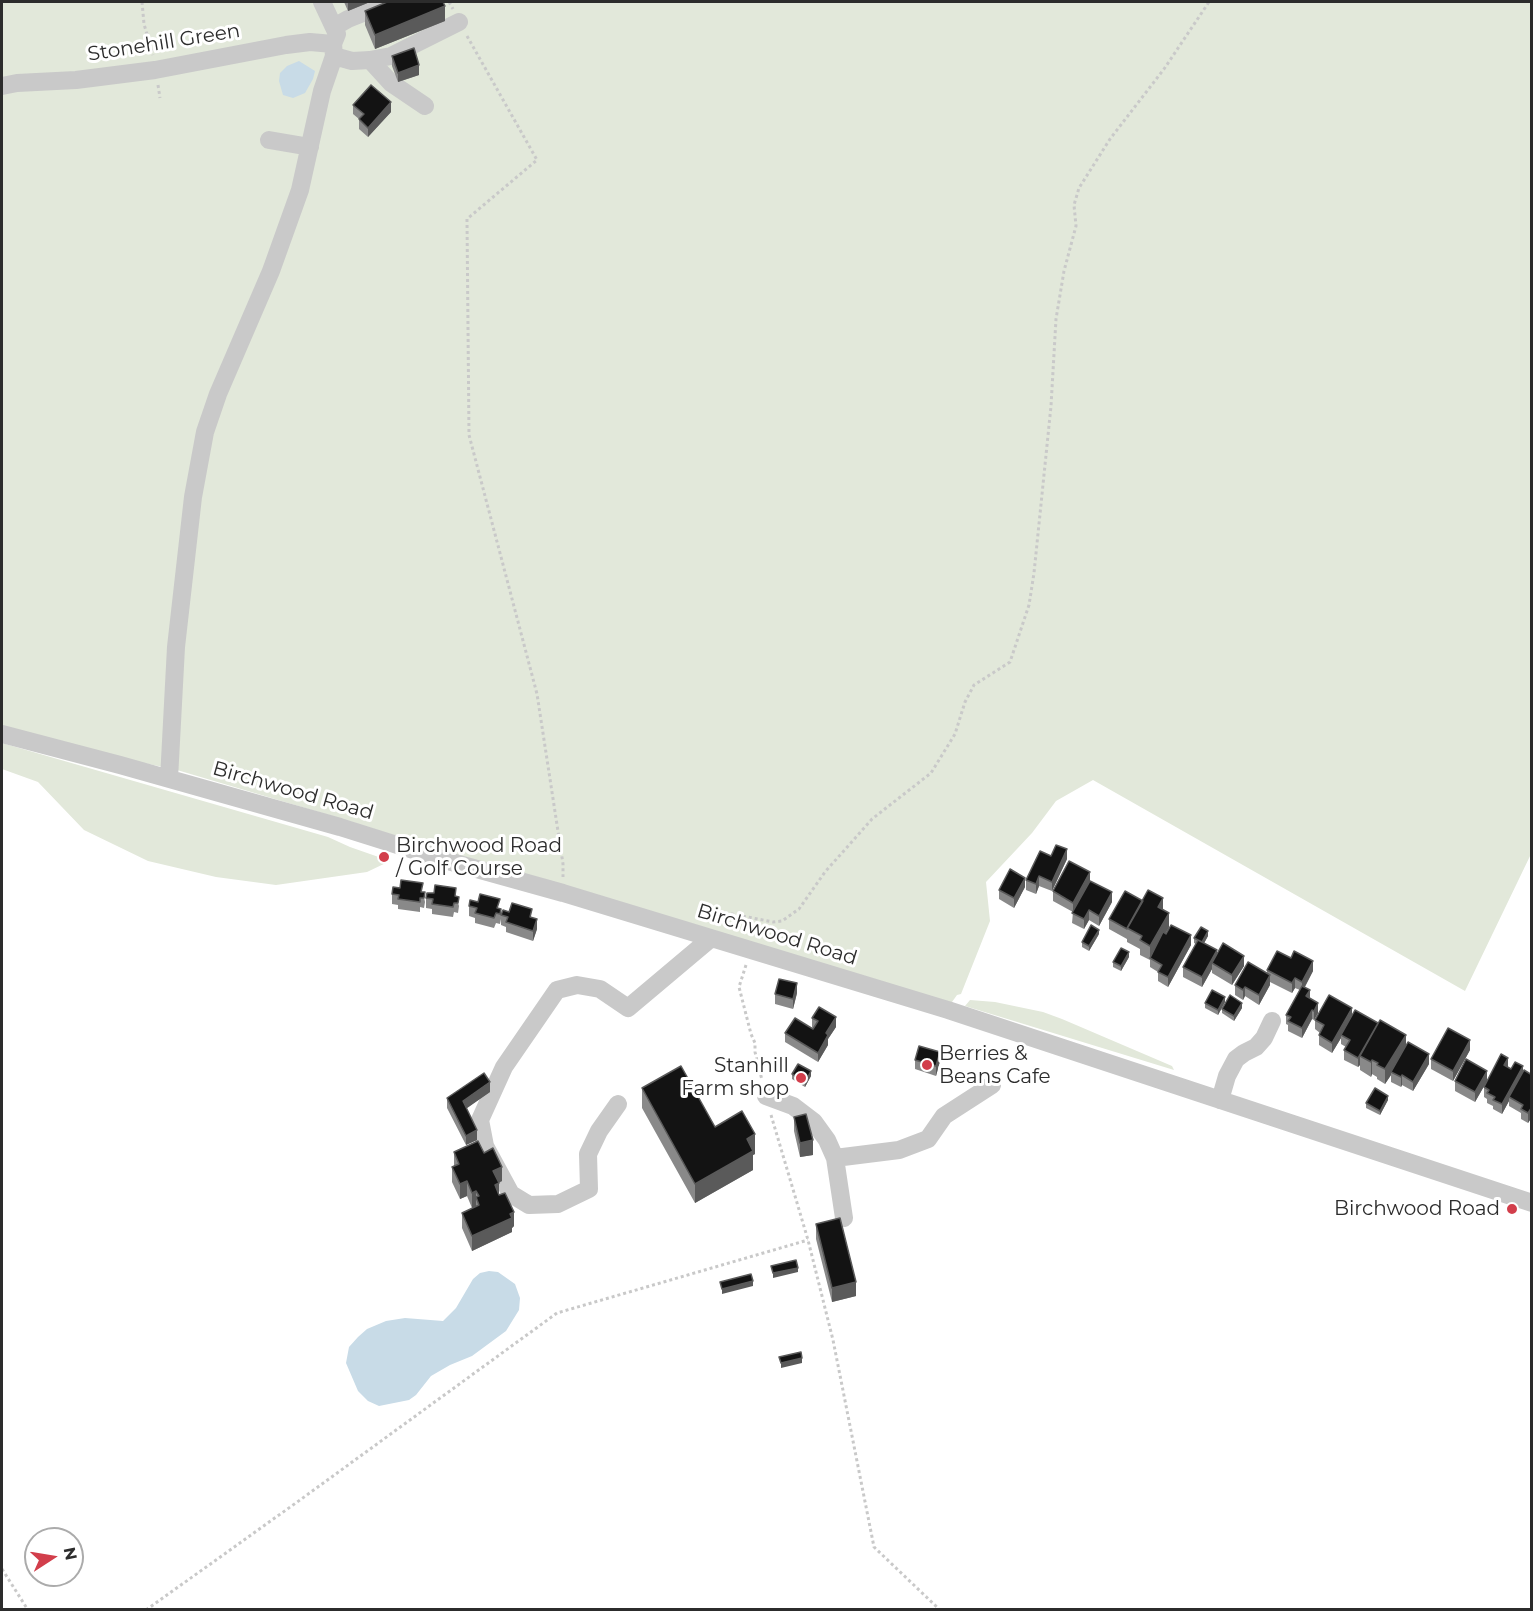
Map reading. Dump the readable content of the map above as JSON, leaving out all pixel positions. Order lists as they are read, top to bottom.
{
  "streets": {
    "street": ["Stonehill Green", "Birchwood Road"]
  },
  "places": [
    "Birchwood Road / Golf Course",
    "Berries & Beans Cafe",
    "Stanhill Farm shop",
    "Birchwood Road"
  ],
  "north": "right"
}
